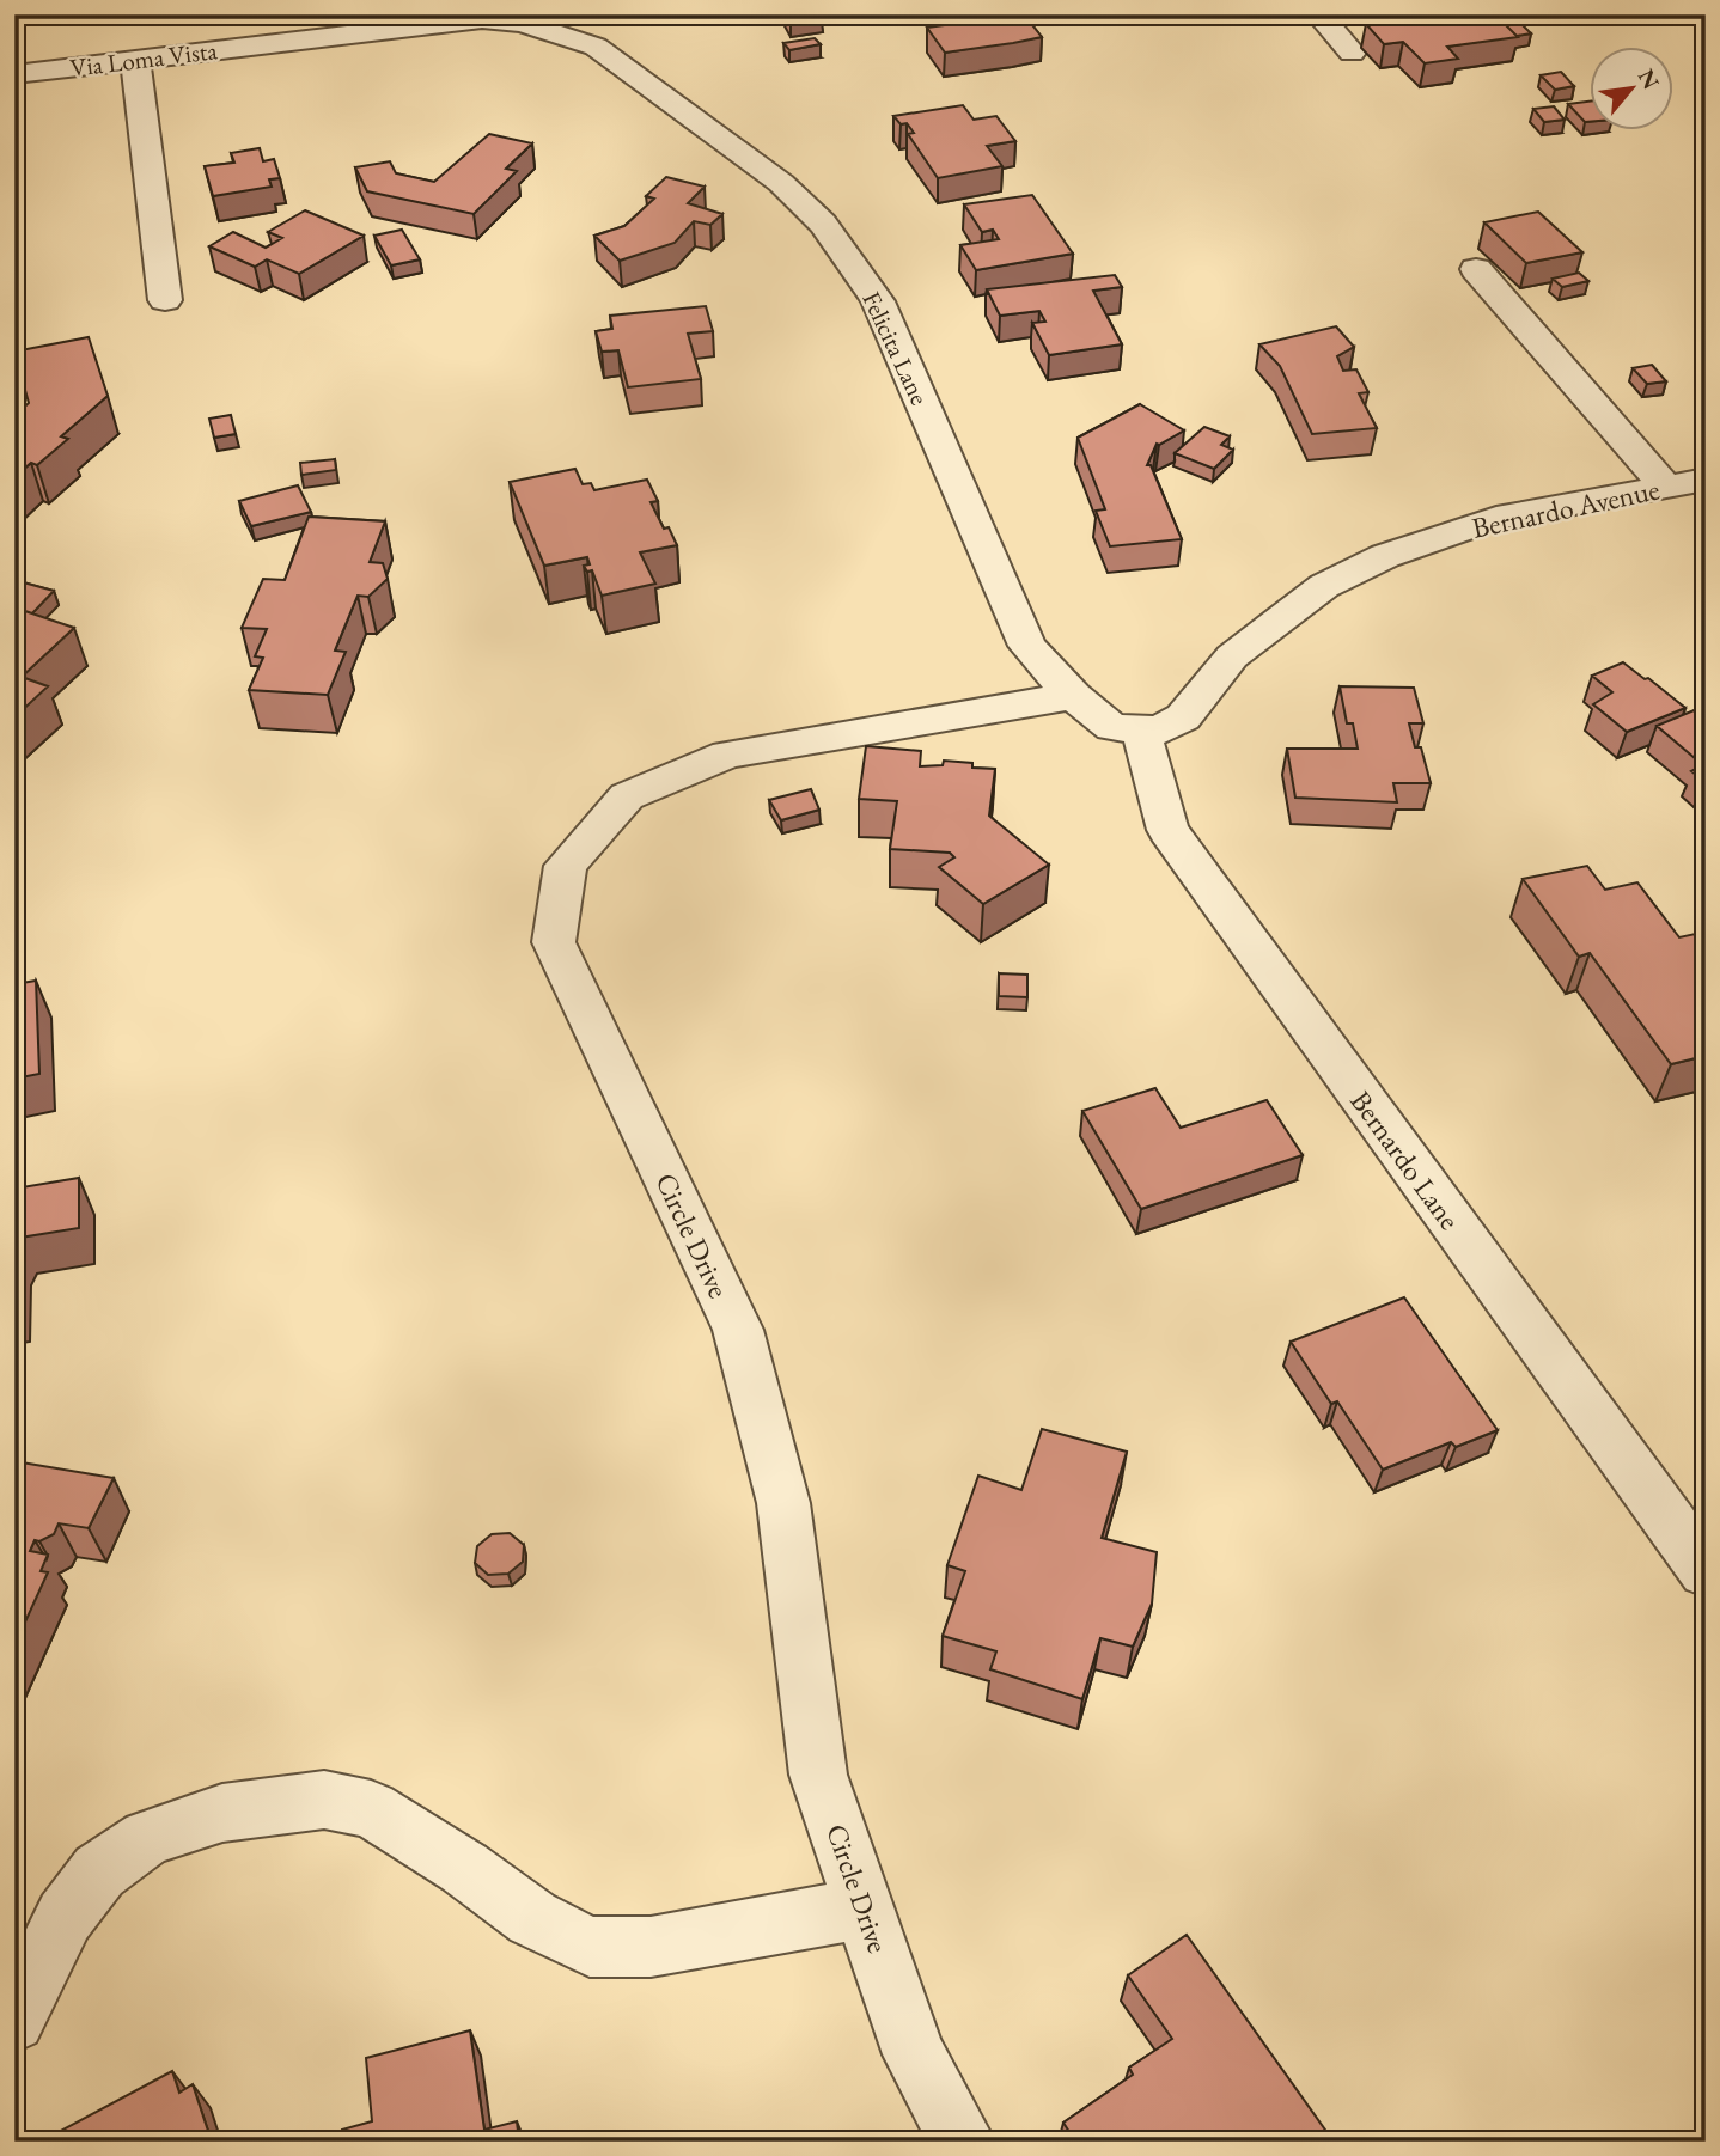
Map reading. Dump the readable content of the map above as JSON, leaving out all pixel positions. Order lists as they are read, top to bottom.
{
  "streets": {
    "street": [
      "Via Loma Vista",
      "Felicita Lane",
      "Bernardo Avenue",
      "Bernardo Lane",
      "Circle Drive"
    ]
  },
  "crossings": [
    ["Via Loma Vista", "Felicita Lane"],
    ["Felicita Lane", "Bernardo Avenue"],
    ["Felicita Lane", "Bernardo Lane"],
    ["Felicita Lane", "Circle Drive"],
    ["Bernardo Avenue", "Bernardo Lane"]
  ],
  "north": "top right"
}
